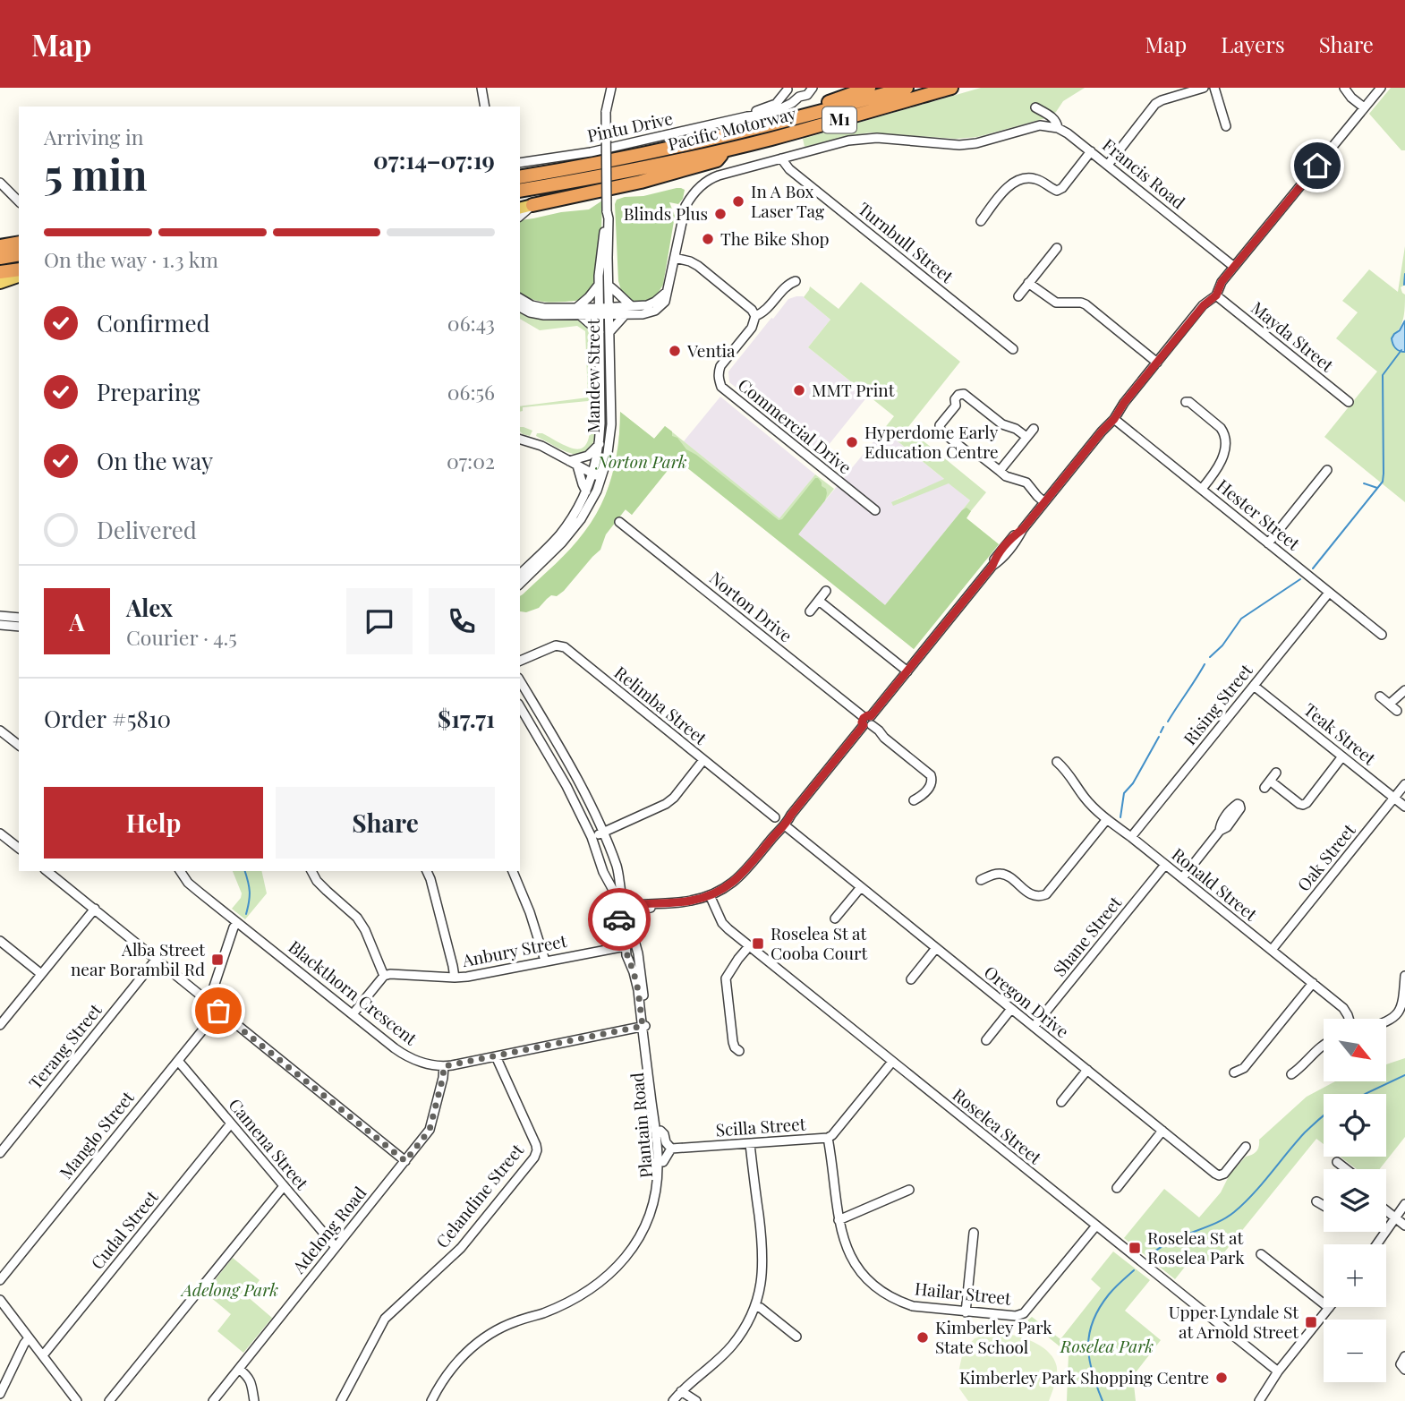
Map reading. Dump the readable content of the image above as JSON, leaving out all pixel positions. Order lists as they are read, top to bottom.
{
  "streets": {
    "highway": ["M1", "Pacific Motorway"],
    "street": [
      "Pintu Drive",
      "Francis Road",
      "Turnbull Street",
      "Mayda Street",
      "Mandew Street",
      "Commercial Drive",
      "Hester Street",
      "Norton Drive",
      "Rising Street",
      "Relimba Street",
      "Teak Street",
      "Oak Street",
      "Ronald Street",
      "Shane Street",
      "Anbury Street",
      "Blackthorn Crescent",
      "Oregon Drive",
      "Terang Street",
      "Plantain Road",
      "Roselea Street",
      "Scilla Street",
      "Manglo Street",
      "Camena Street",
      "Celandine Street",
      "Cudal Street",
      "Adelong Road",
      "Hailar Street"
    ]
  },
  "crossings": [
    ["Hester Street", "Rising Street"],
    ["Rising Street", "Teak Street"],
    ["Rising Street", "Ronald Street"],
    ["Teak Street", "Oak Street"],
    ["Oak Street", "Ronald Street"],
    ["Ronald Street", "Shane Street"],
    ["Shane Street", "Oregon Drive"],
    ["Anbury Street", "Plantain Road"],
    ["Blackthorn Crescent", "Plantain Road"],
    ["Blackthorn Crescent", "Celandine Street"],
    ["Blackthorn Crescent", "Adelong Road"],
    ["Roselea Street", "Scilla Street"],
    ["Roselea Street", "Hailar Street"],
    ["Scilla Street", "Hailar Street"],
    ["Manglo Street", "Camena Street"],
    ["Camena Street", "Cudal Street"],
    ["Camena Street", "Adelong Road"]
  ],
  "parks": ["Norton Park", "Adelong Park", "Roselea Park"],
  "places": {
    "other": [
      "In A Box Laser Tag",
      "Blinds Plus",
      "The Bike Shop",
      "Ventia",
      "MMT Print",
      "Hyperdome Early Education Centre",
      "Kimberley Park State School",
      "Kimberley Park Shopping Centre"
    ],
    "transit": [
      "Roselea St at Cooba Court",
      "Alba Street near Borambil Rd",
      "Roselea St at Roselea Park",
      "Upper Lyndale St at Arnold Street"
    ]
  },
  "north": "bottom right",
  "page": {
    "header": "Map",
    "nav": ["Map", "Layers", "Share"],
    "heading": ["5 min", "Arriving in", "07:14–07:19"],
    "panel": [
      "Alex",
      "Courier · 4.5",
      "Order #5810",
      "$17.71"
    ],
    "bar": "On the way · 1.3 km",
    "list": [
      ["Confirmed", "06:43"],
      ["Preparing", "06:56"],
      ["On the way", "07:02"],
      "Delivered"
    ],
    "round": "A",
    "buttons": ["Help", "Share"],
    "map_buttons": ["+", "−"]
  }
}
